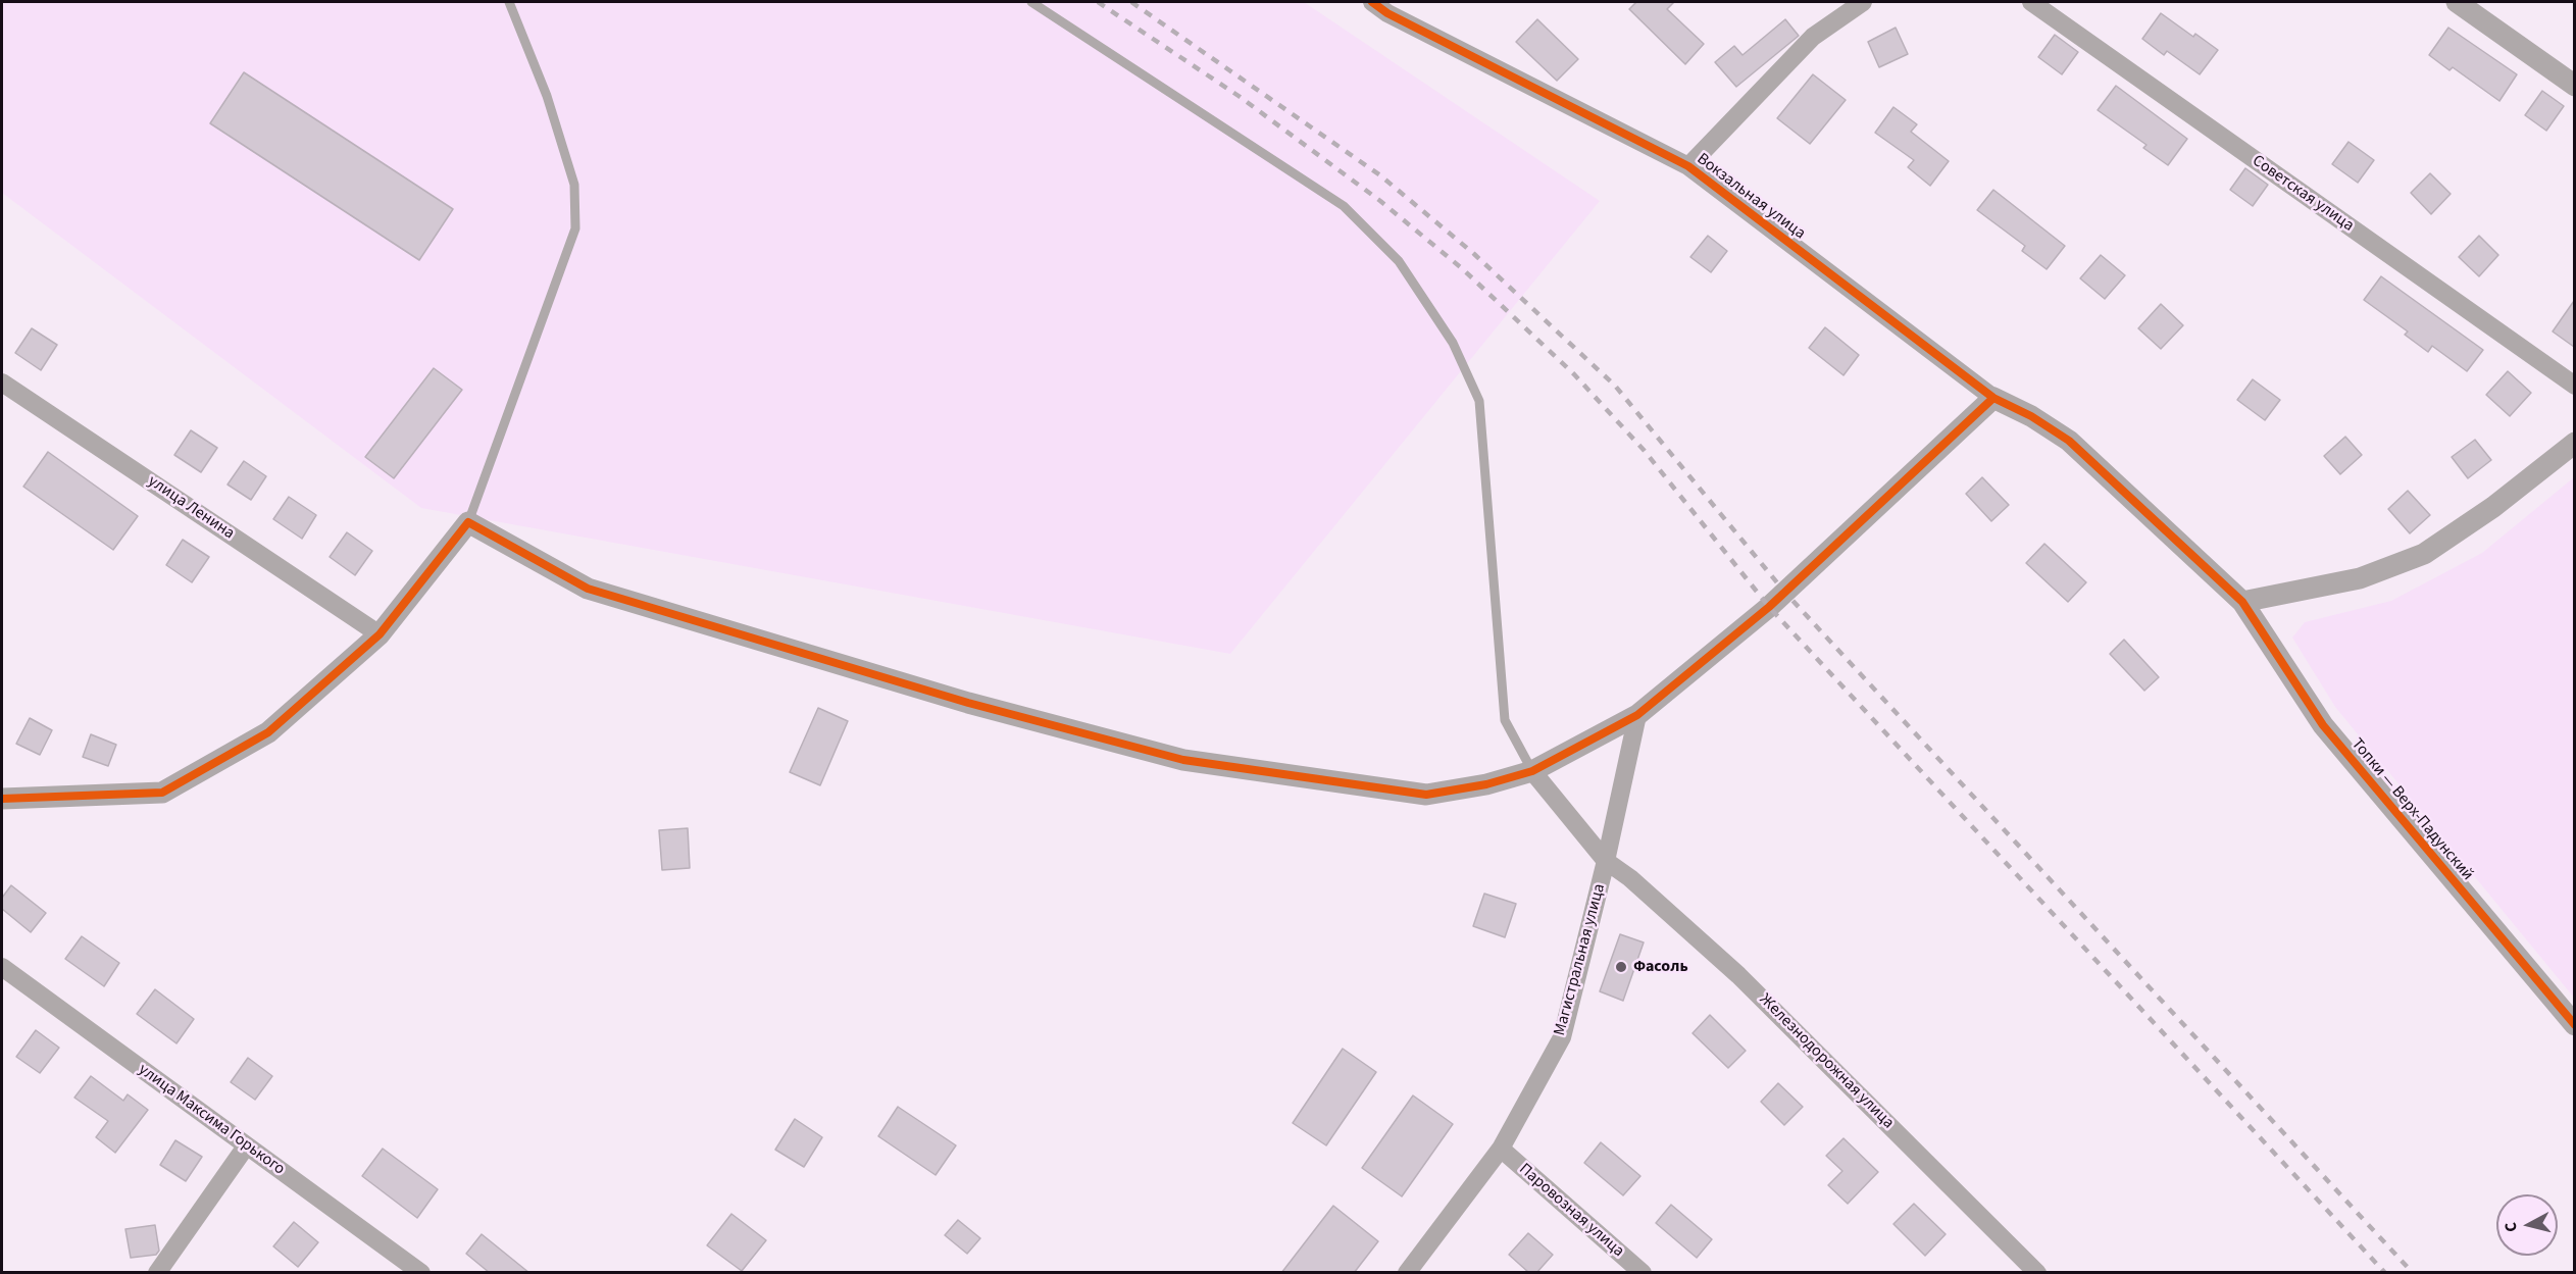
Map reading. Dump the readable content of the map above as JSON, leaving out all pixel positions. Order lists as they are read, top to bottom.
{
  "streets": {
    "street": [
      "Советская улица",
      "Вокзальная улица",
      "улица Ленина",
      "Топки — Верх-Падунский",
      "Магистральная улица",
      "Железнодорожная улица",
      "улица Максима Горького",
      "Паровозная улица"
    ]
  },
  "crossings": [
    ["Вокзальная улица", "Топки — Верх-Падунский"],
    ["Магистральная улица", "Железнодорожная улица"],
    ["Магистральная улица", "Паровозная улица"]
  ],
  "places": ["Фасоль"],
  "north": "left"
}
